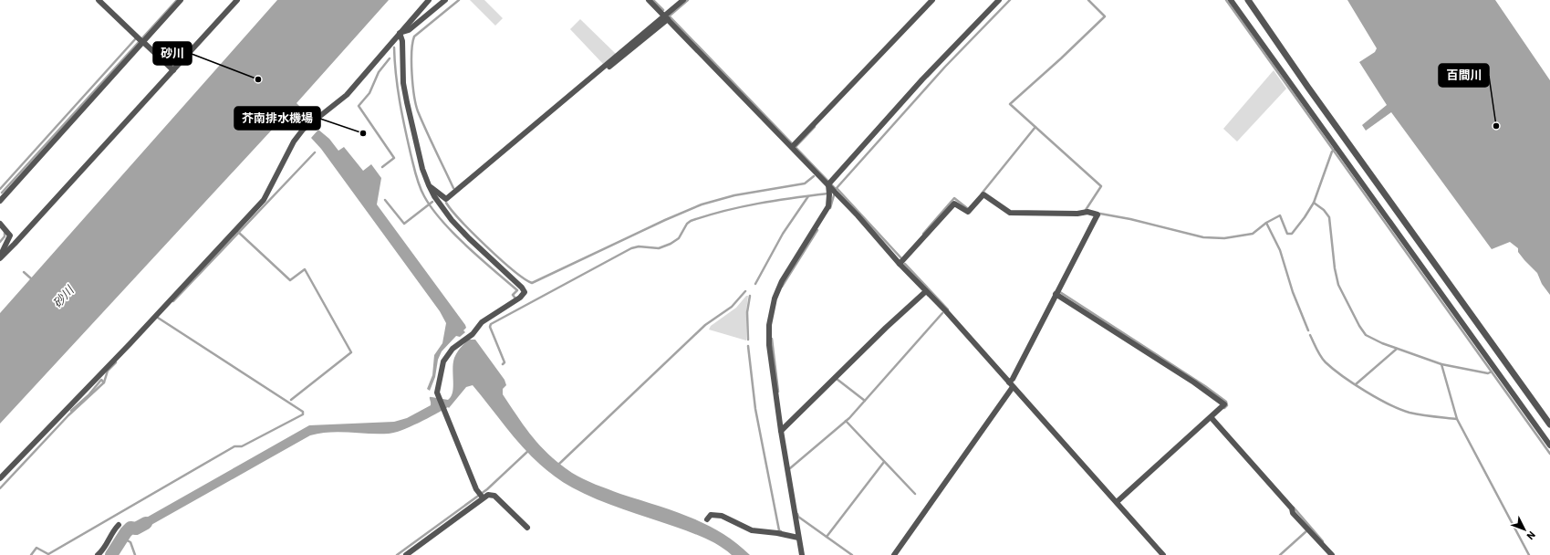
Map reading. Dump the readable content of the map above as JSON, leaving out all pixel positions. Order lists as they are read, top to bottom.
{
  "water": ["砂川"],
  "places": ["砂川", "百間川", "芥南排水機場"],
  "north": "bottom right"
}
